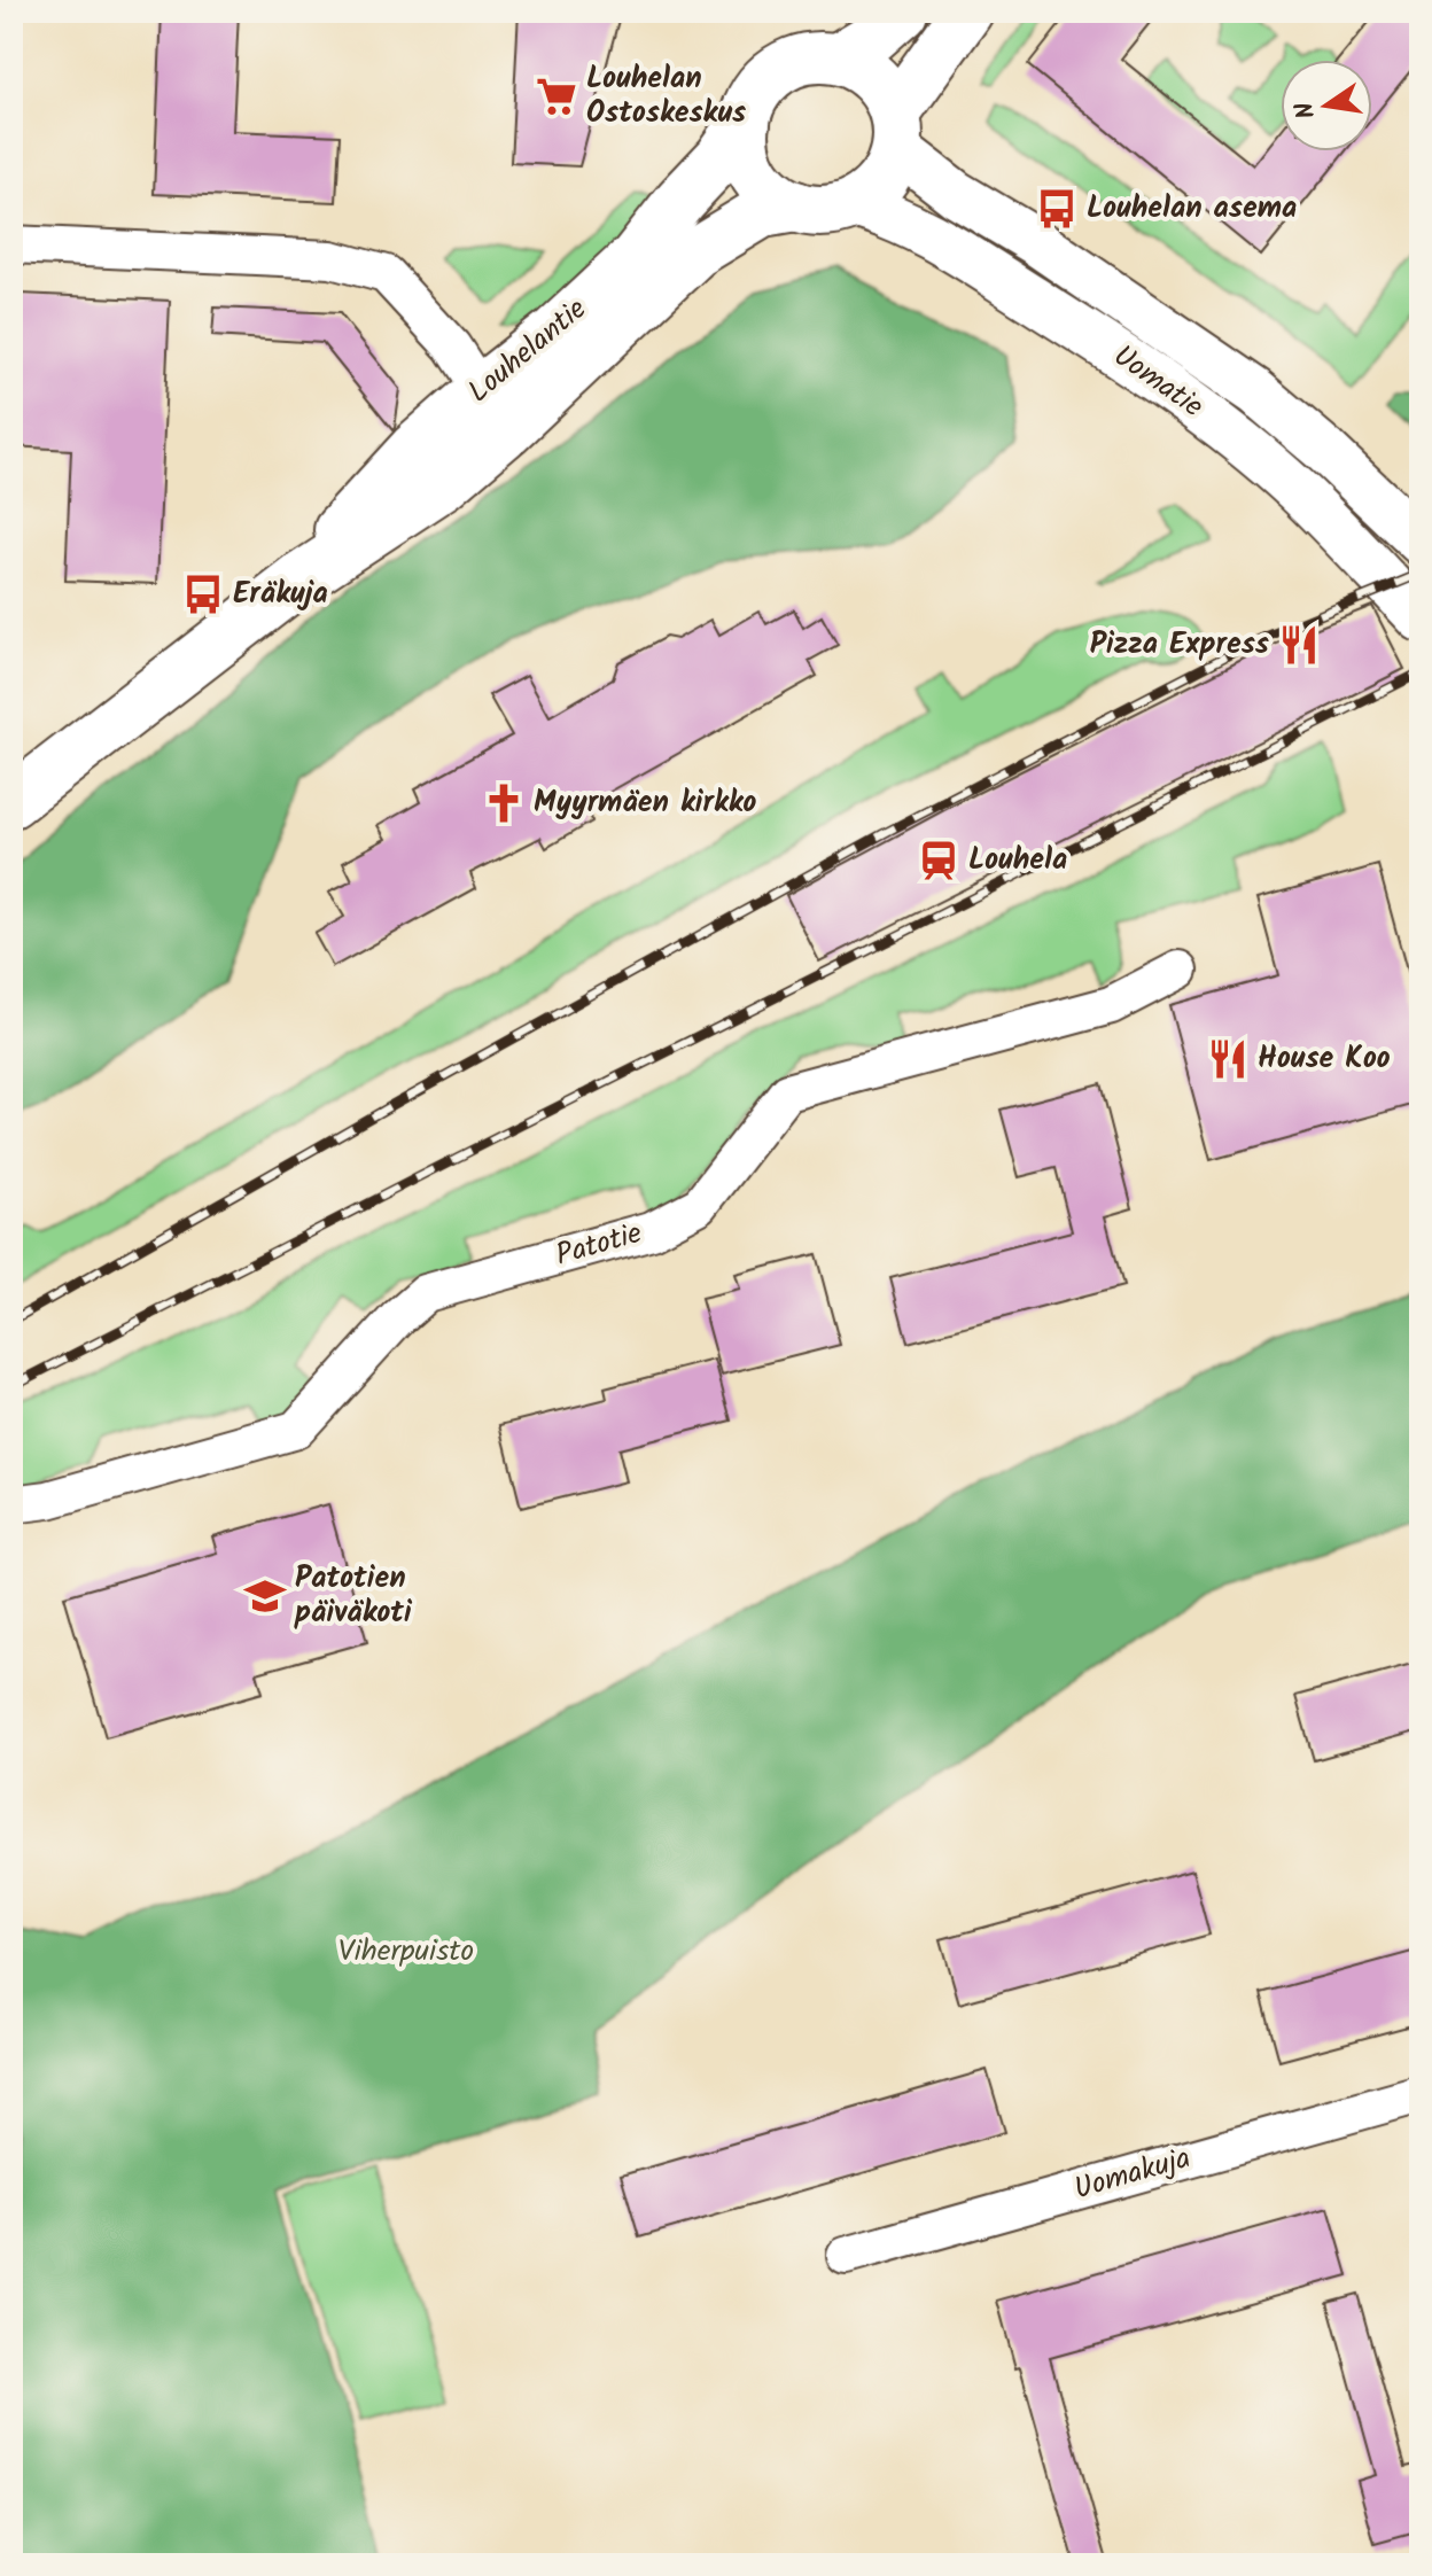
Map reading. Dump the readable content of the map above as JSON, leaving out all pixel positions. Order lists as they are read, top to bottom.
{
  "streets": {
    "main road": ["Louhelantie"],
    "street": ["Uomatie", "Patotie", "Uomakuja"]
  },
  "crossings": [
    ["Louhelantie", "Uomatie"]
  ],
  "parks": ["Viherpuisto"],
  "places": {
    "supermarket": ["Louhelan Ostoskeskus"],
    "bus stop": ["Louhelan asema", "Eräkuja"],
    "restaurant": ["Pizza Express", "House Koo"],
    "church": ["Myyrmäen kirkko"],
    "station": ["Louhela"],
    "school or university": ["Patotien päiväkoti"]
  },
  "north": "left"
}
